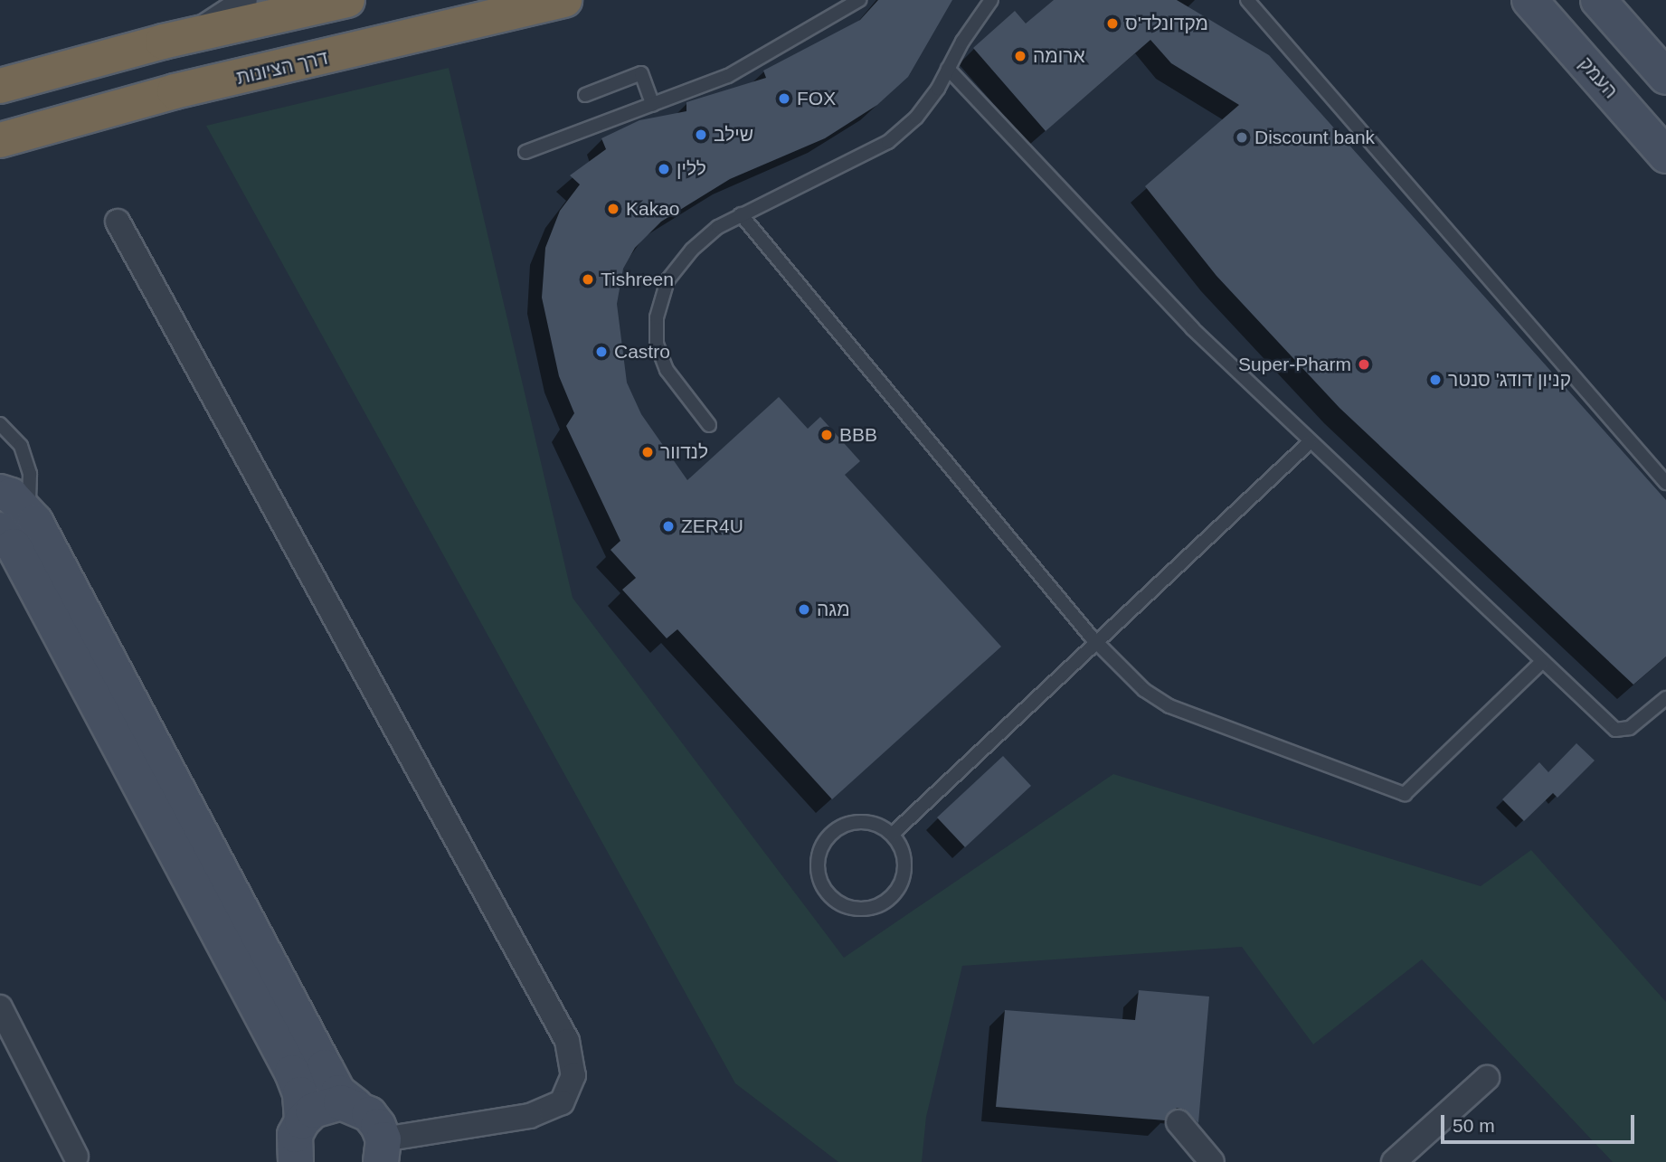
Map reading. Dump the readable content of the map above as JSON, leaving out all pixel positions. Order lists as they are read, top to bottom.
{
  "streets": {
    "highway": ["דרך הציונות"],
    "street": ["העמק"]
  },
  "places": [
    "מקדונלד'ס",
    "ארומה",
    "FOX",
    "שילב",
    "Discount bank",
    "ללין",
    "Kakao",
    "Tishreen",
    "Castro",
    "Super-Pharm",
    "קניון דודג' סנטר",
    "BBB",
    "לנדוור",
    "ZER4U",
    "מגה"
  ],
  "scale_bar": "50 m"
}
